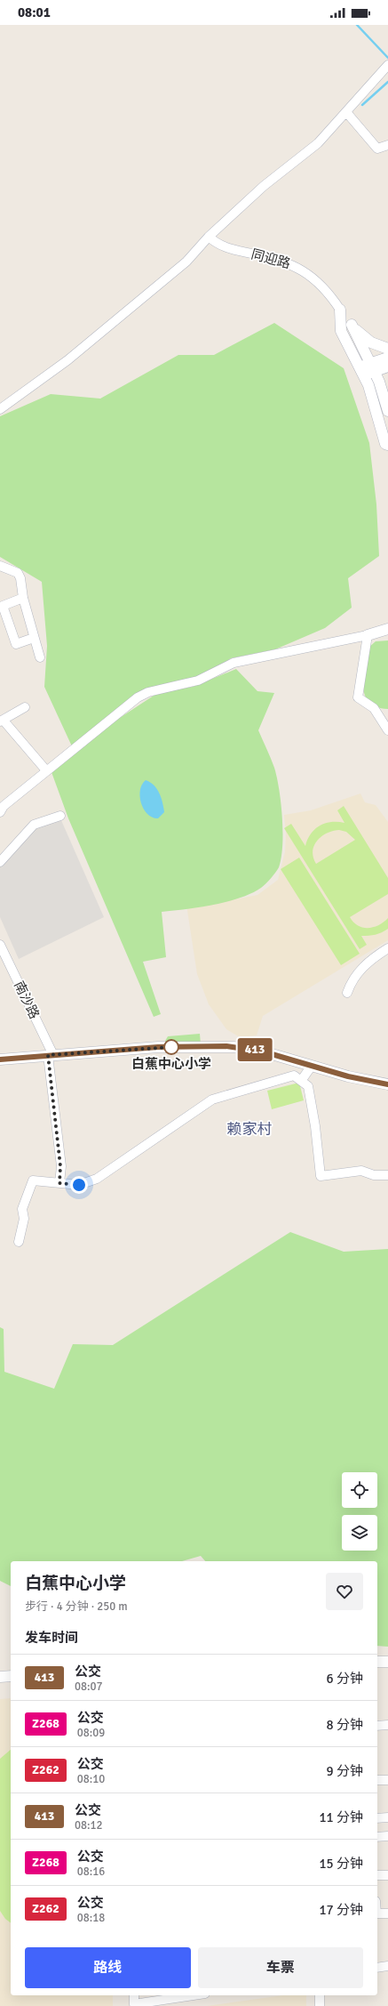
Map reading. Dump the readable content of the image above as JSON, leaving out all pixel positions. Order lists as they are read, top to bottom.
{
  "streets": {
    "street": ["同迎路", "南沙路"]
  },
  "districts": ["赖家村"],
  "places": ["白蕉中心小学"],
  "lines": ["bus line 413"],
  "page": {
    "status": "08:01",
    "on_map": "413",
    "heading": [
      ["白蕉中心小学", "步行 · 4 分钟 · 250 m"],
      "发车时间"
    ],
    "list": [
      {
        "mark": "413",
        "name": "公交",
        "note": "08:07",
        "value": "6 分钟"
      },
      {
        "mark": "Z268",
        "name": "公交",
        "note": "08:09",
        "value": "8 分钟"
      },
      {
        "mark": "Z262",
        "name": "公交",
        "note": "08:10",
        "value": "9 分钟"
      },
      {
        "mark": "413",
        "name": "公交",
        "note": "08:12",
        "value": "11 分钟"
      },
      {
        "mark": "Z268",
        "name": "公交",
        "note": "08:16",
        "value": "15 分钟"
      },
      {
        "mark": "Z262",
        "name": "公交",
        "note": "08:18",
        "value": "17 分钟"
      }
    ],
    "buttons": ["路线", "车票"]
  }
}
